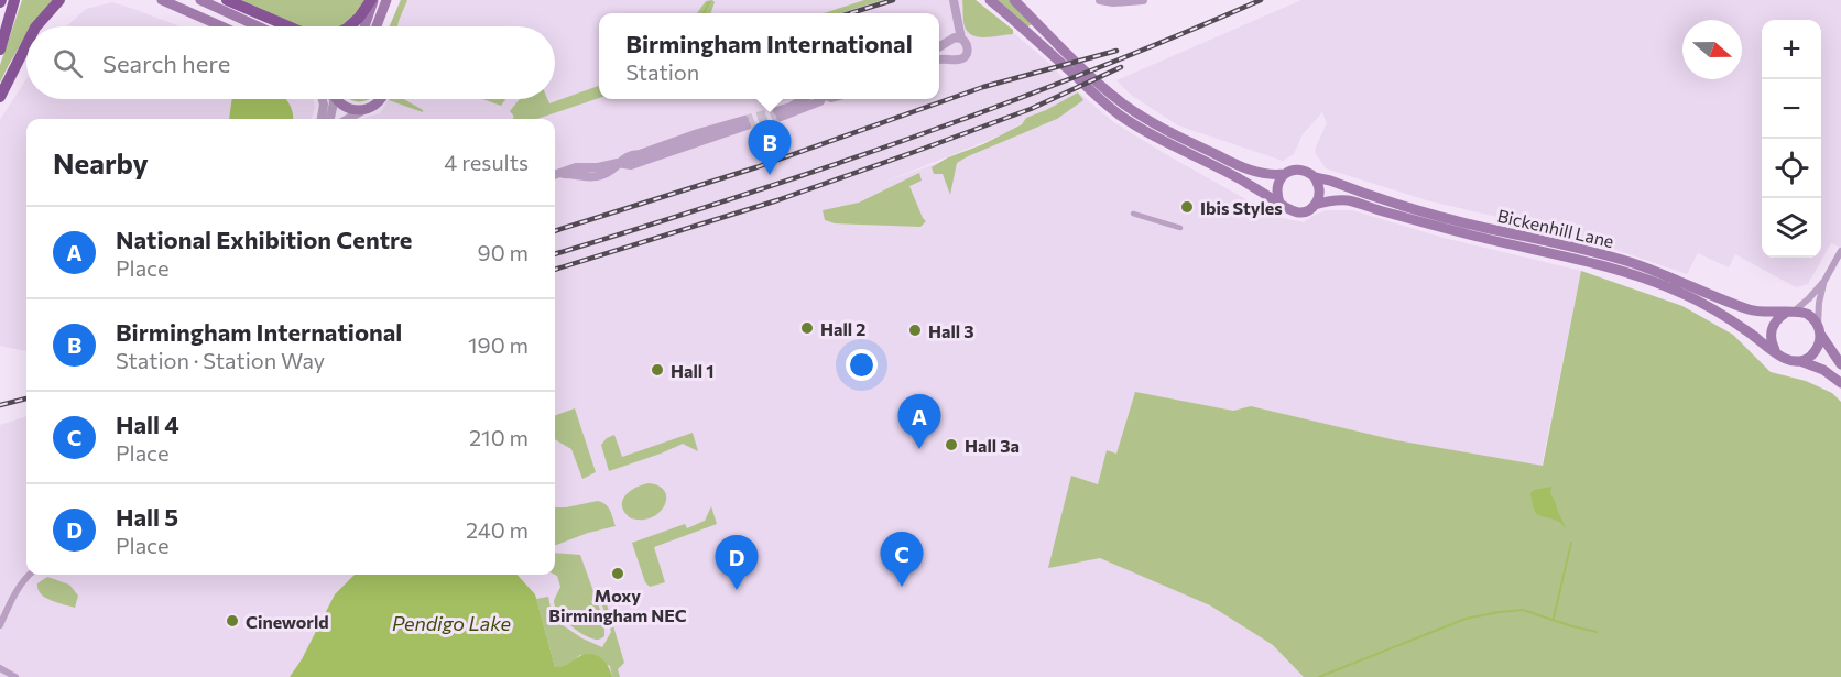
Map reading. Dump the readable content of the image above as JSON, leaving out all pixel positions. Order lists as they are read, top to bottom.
{
  "streets": {
    "main road": ["Bickenhill Lane"]
  },
  "water": ["Pendigo Lake"],
  "places": [
    "Ibis Styles",
    "Hall 2",
    "Hall 3",
    "Hall 1",
    "Hall 3a",
    "Moxy Birmingham NEC",
    "Cineworld"
  ],
  "north": "right",
  "page": {
    "popup": ["Birmingham International", "Station"],
    "map_buttons": ["+", "−"],
    "search": "Search here",
    "heading": ["Nearby", "4 results"],
    "pins": [
      "B",
      "A",
      "C",
      "D"
    ],
    "list": [
      {
        "mark": "A",
        "name": "National Exhibition Centre",
        "note": "Place",
        "value": "90 m"
      },
      {
        "mark": "B",
        "name": "Birmingham International",
        "note": "Station · Station Way",
        "value": "190 m"
      },
      {
        "mark": "C",
        "name": "Hall 4",
        "note": "Place",
        "value": "210 m"
      },
      {
        "mark": "D",
        "name": "Hall 5",
        "note": "Place",
        "value": "240 m"
      }
    ]
  }
}
